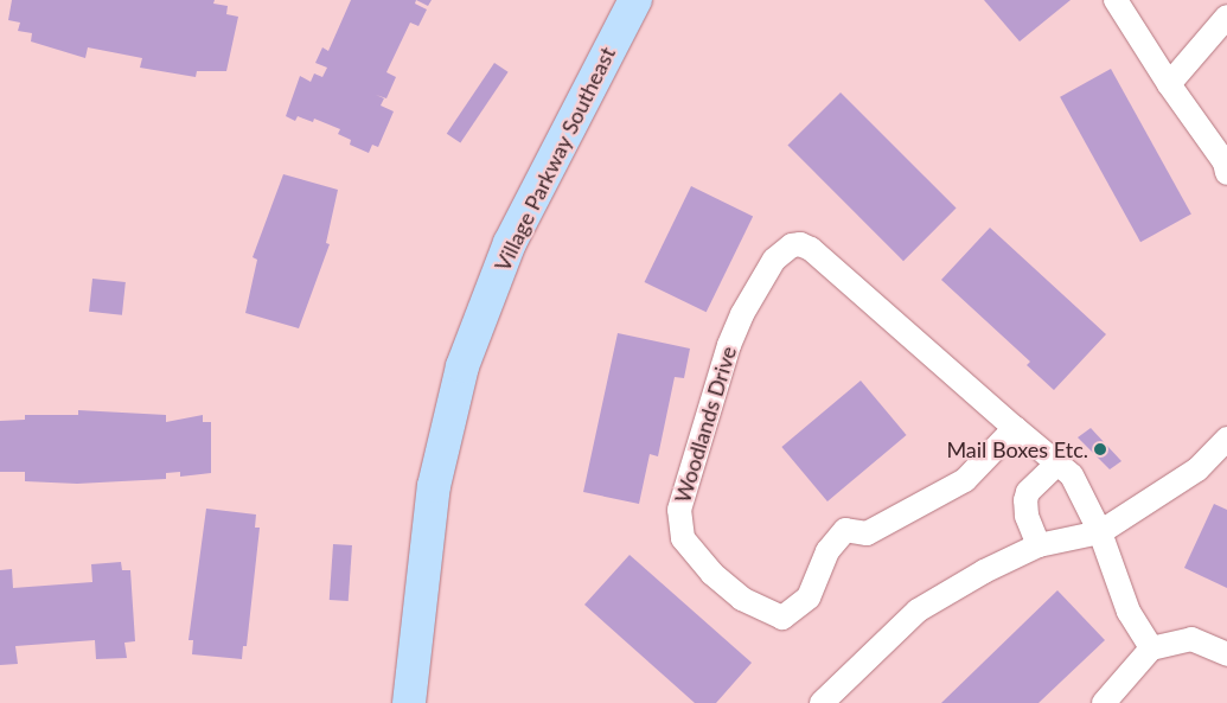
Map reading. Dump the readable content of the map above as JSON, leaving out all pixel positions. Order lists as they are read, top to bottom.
{
  "streets": {
    "street": ["Village Parkway Southeast", "Woodlands Drive"]
  },
  "places": ["Mail Boxes Etc."]
}
